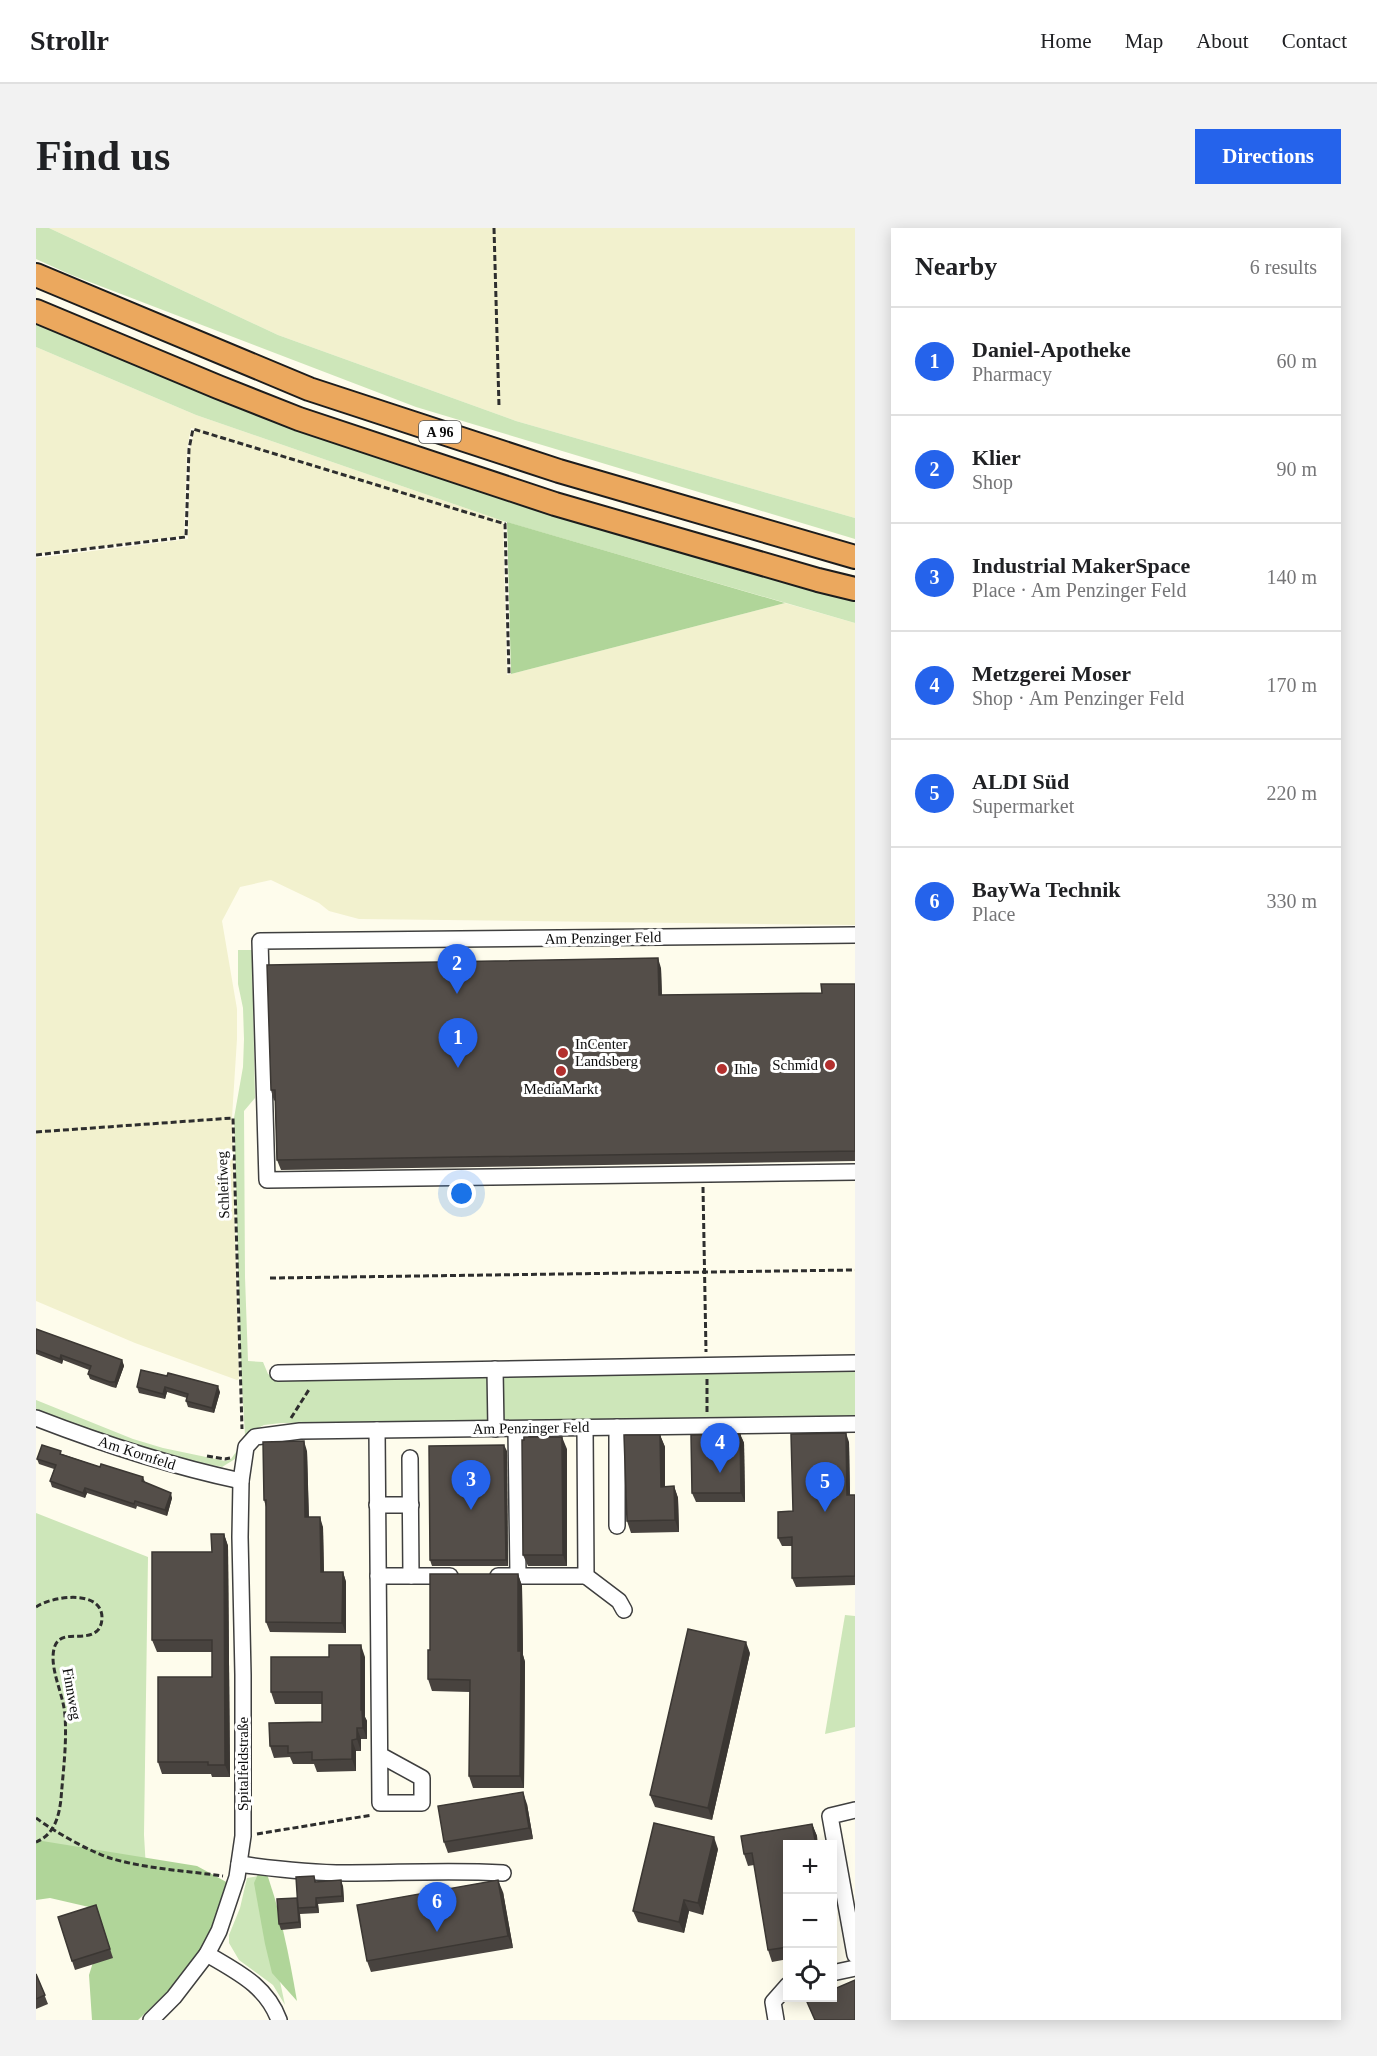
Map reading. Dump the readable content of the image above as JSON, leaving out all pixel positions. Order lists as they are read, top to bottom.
{
  "streets": {
    "highway": ["A 96"],
    "street": ["Am Penzinger Feld", "Am Kornfeld", "Spitalfeldstraße"],
    "path": ["Schleifweg", "Finnweg"]
  },
  "crossings": [
    ["Am Penzinger Feld", "Schleifweg"],
    ["Am Kornfeld", "Spitalfeldstraße"]
  ],
  "places": [
    "InCenter Landsberg",
    "Schmid",
    "Ihle",
    "MediaMarkt"
  ],
  "page": {
    "header": "Strollr",
    "nav": [
      "Home",
      "Map",
      "About",
      "Contact"
    ],
    "buttons": "Directions",
    "title": "Find us",
    "heading": ["Nearby", "6 results"],
    "list": [
      {
        "mark": "1",
        "name": "Daniel-Apotheke",
        "note": "Pharmacy",
        "value": "60 m"
      },
      {
        "mark": "2",
        "name": "Klier",
        "note": "Shop",
        "value": "90 m"
      },
      {
        "mark": "3",
        "name": "Industrial MakerSpace",
        "note": "Place · Am Penzinger Feld",
        "value": "140 m"
      },
      {
        "mark": "4",
        "name": "Metzgerei Moser",
        "note": "Shop · Am Penzinger Feld",
        "value": "170 m"
      },
      {
        "mark": "5",
        "name": "ALDI Süd",
        "note": "Supermarket",
        "value": "220 m"
      },
      {
        "mark": "6",
        "name": "BayWa Technik",
        "note": "Place",
        "value": "330 m"
      }
    ],
    "pins": [
      "2",
      "1",
      "4",
      "3",
      "5",
      "6"
    ],
    "map_buttons": ["+", "−"]
  }
}
